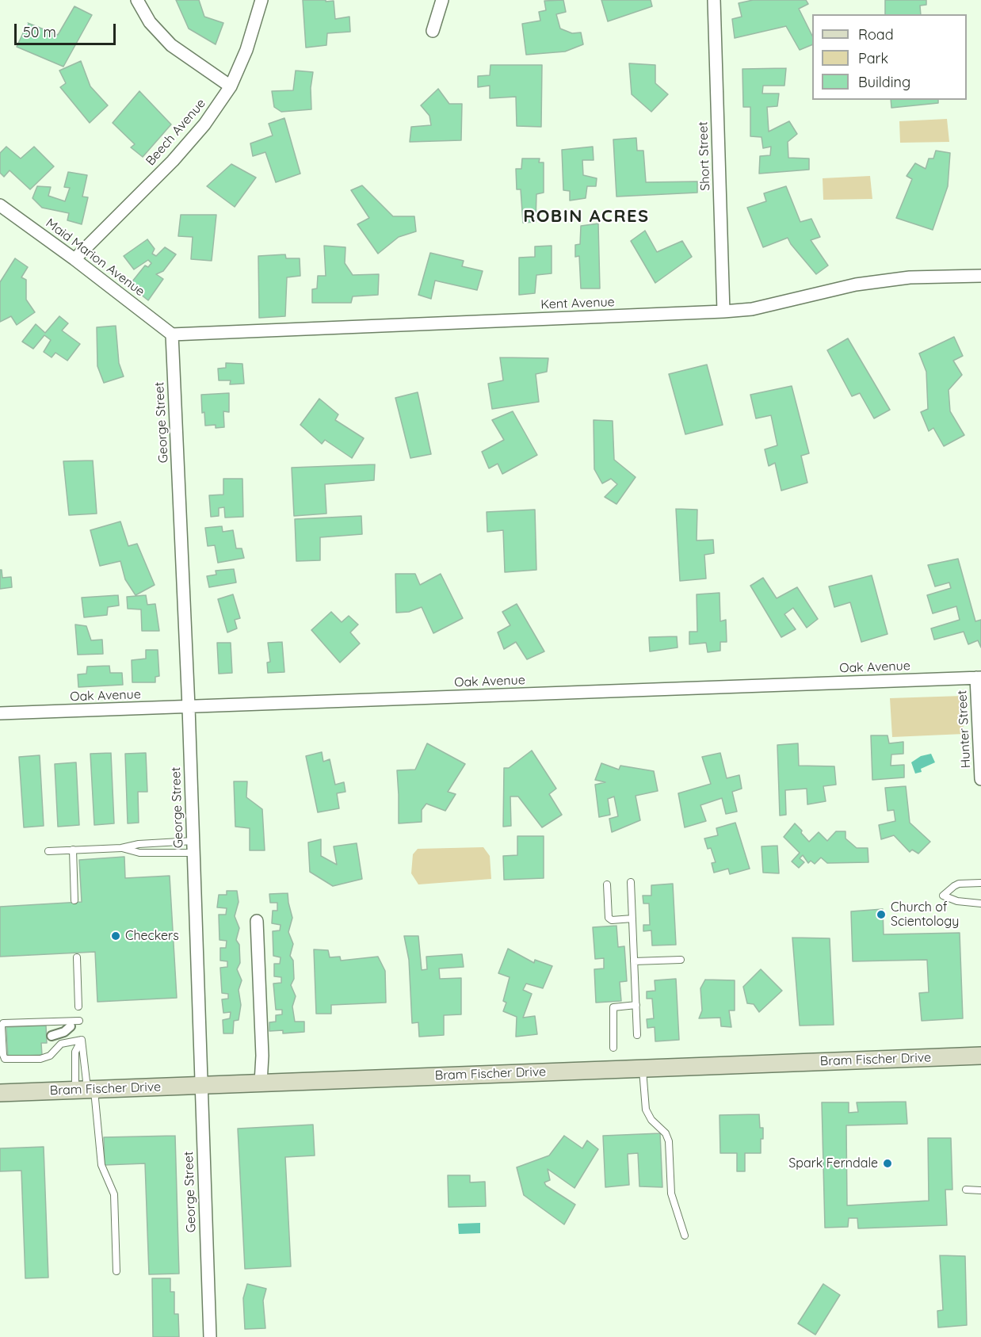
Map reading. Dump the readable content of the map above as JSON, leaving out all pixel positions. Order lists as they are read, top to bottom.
{
  "streets": {
    "main road": ["Bram Fischer Drive"],
    "street": [
      "Beech Avenue",
      "Short Street",
      "Maid Marion Avenue",
      "Kent Avenue",
      "George Street",
      "Oak Avenue",
      "Hunter Street"
    ]
  },
  "crossings": [
    ["Beech Avenue", "Maid Marion Avenue"],
    ["Short Street", "Kent Avenue"],
    ["Maid Marion Avenue", "Kent Avenue"],
    ["Maid Marion Avenue", "George Street"],
    ["Kent Avenue", "George Street"],
    ["George Street", "Oak Avenue"],
    ["George Street", "Bram Fischer Drive"],
    ["Oak Avenue", "Hunter Street"]
  ],
  "districts": ["ROBIN ACRES"],
  "places": ["Church of Scientology", "Checkers", "Spark Ferndale"],
  "legend": ["Road", "Park", "Building"],
  "scale_bar": "50 m"
}
